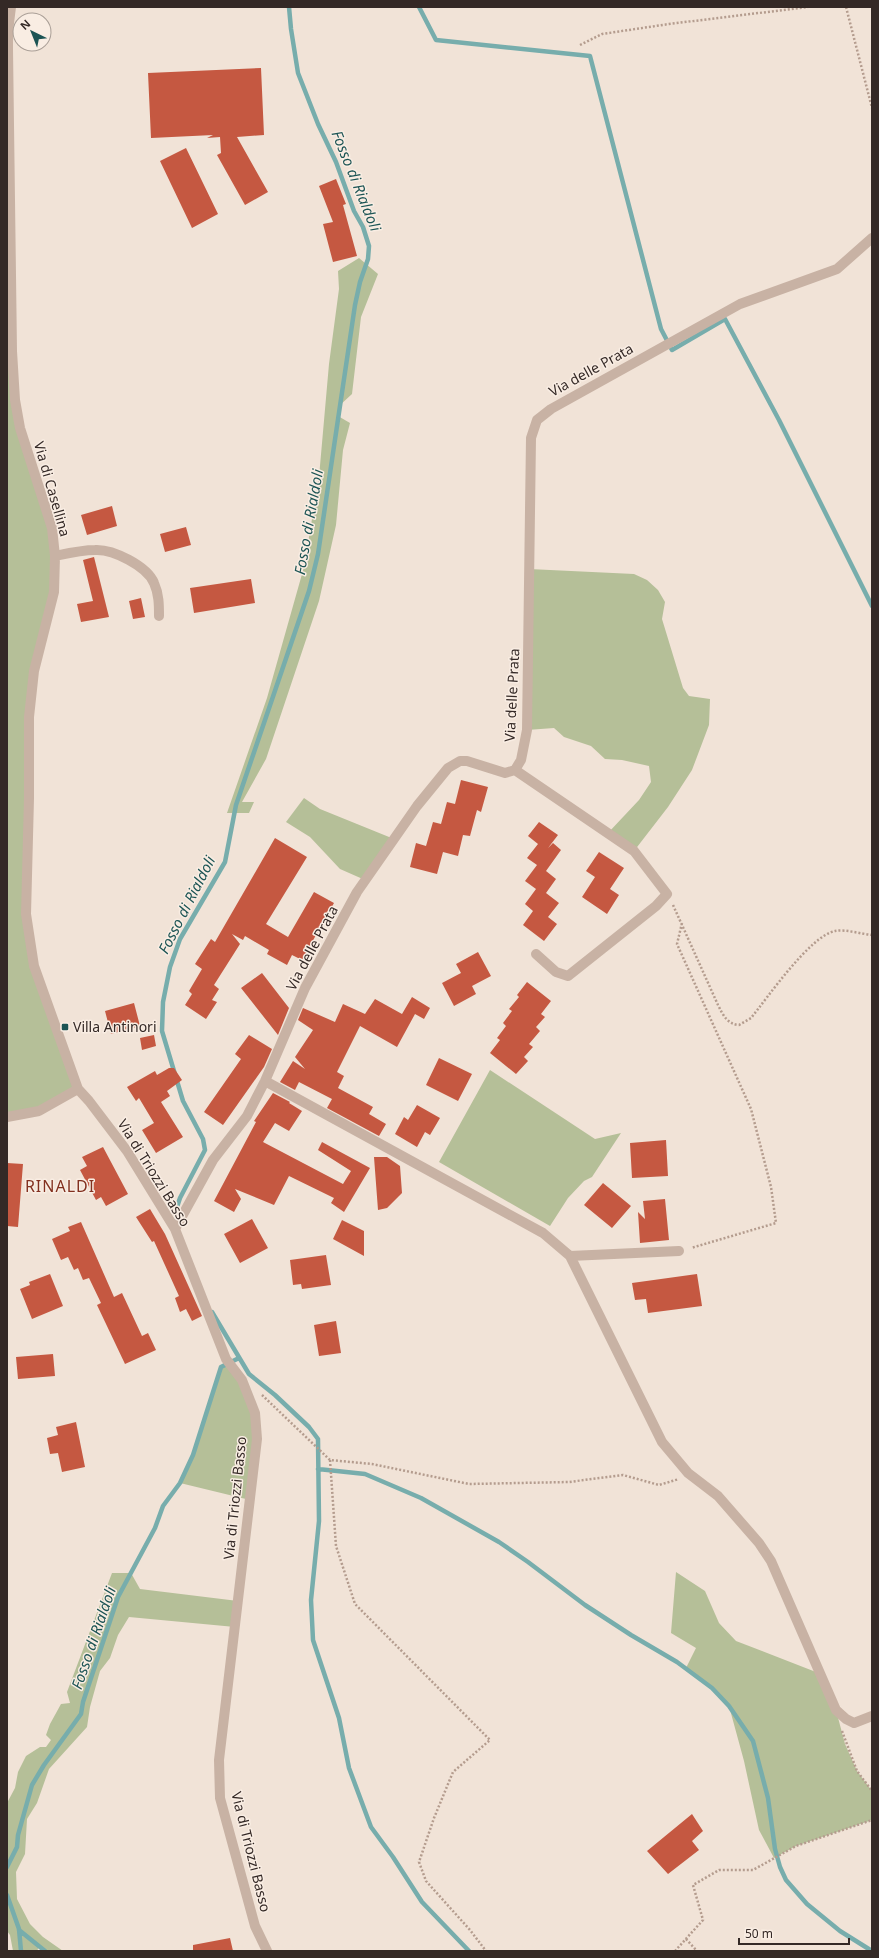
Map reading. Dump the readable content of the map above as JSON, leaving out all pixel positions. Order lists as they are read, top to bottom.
{
  "streets": {
    "street": ["Via delle Prata", "Via di Casellina", "Via di Triozzi Basso"]
  },
  "crossings": [
    ["Via delle Prata", "Via di Triozzi Basso"],
    ["Via di Casellina", "Via di Triozzi Basso"]
  ],
  "districts": ["RINALDI"],
  "water": ["Fosso di Rialdoli"],
  "places": {
    "transit": ["Villa Antinori"]
  },
  "scale_bar": "50 m",
  "north": "top left"
}
